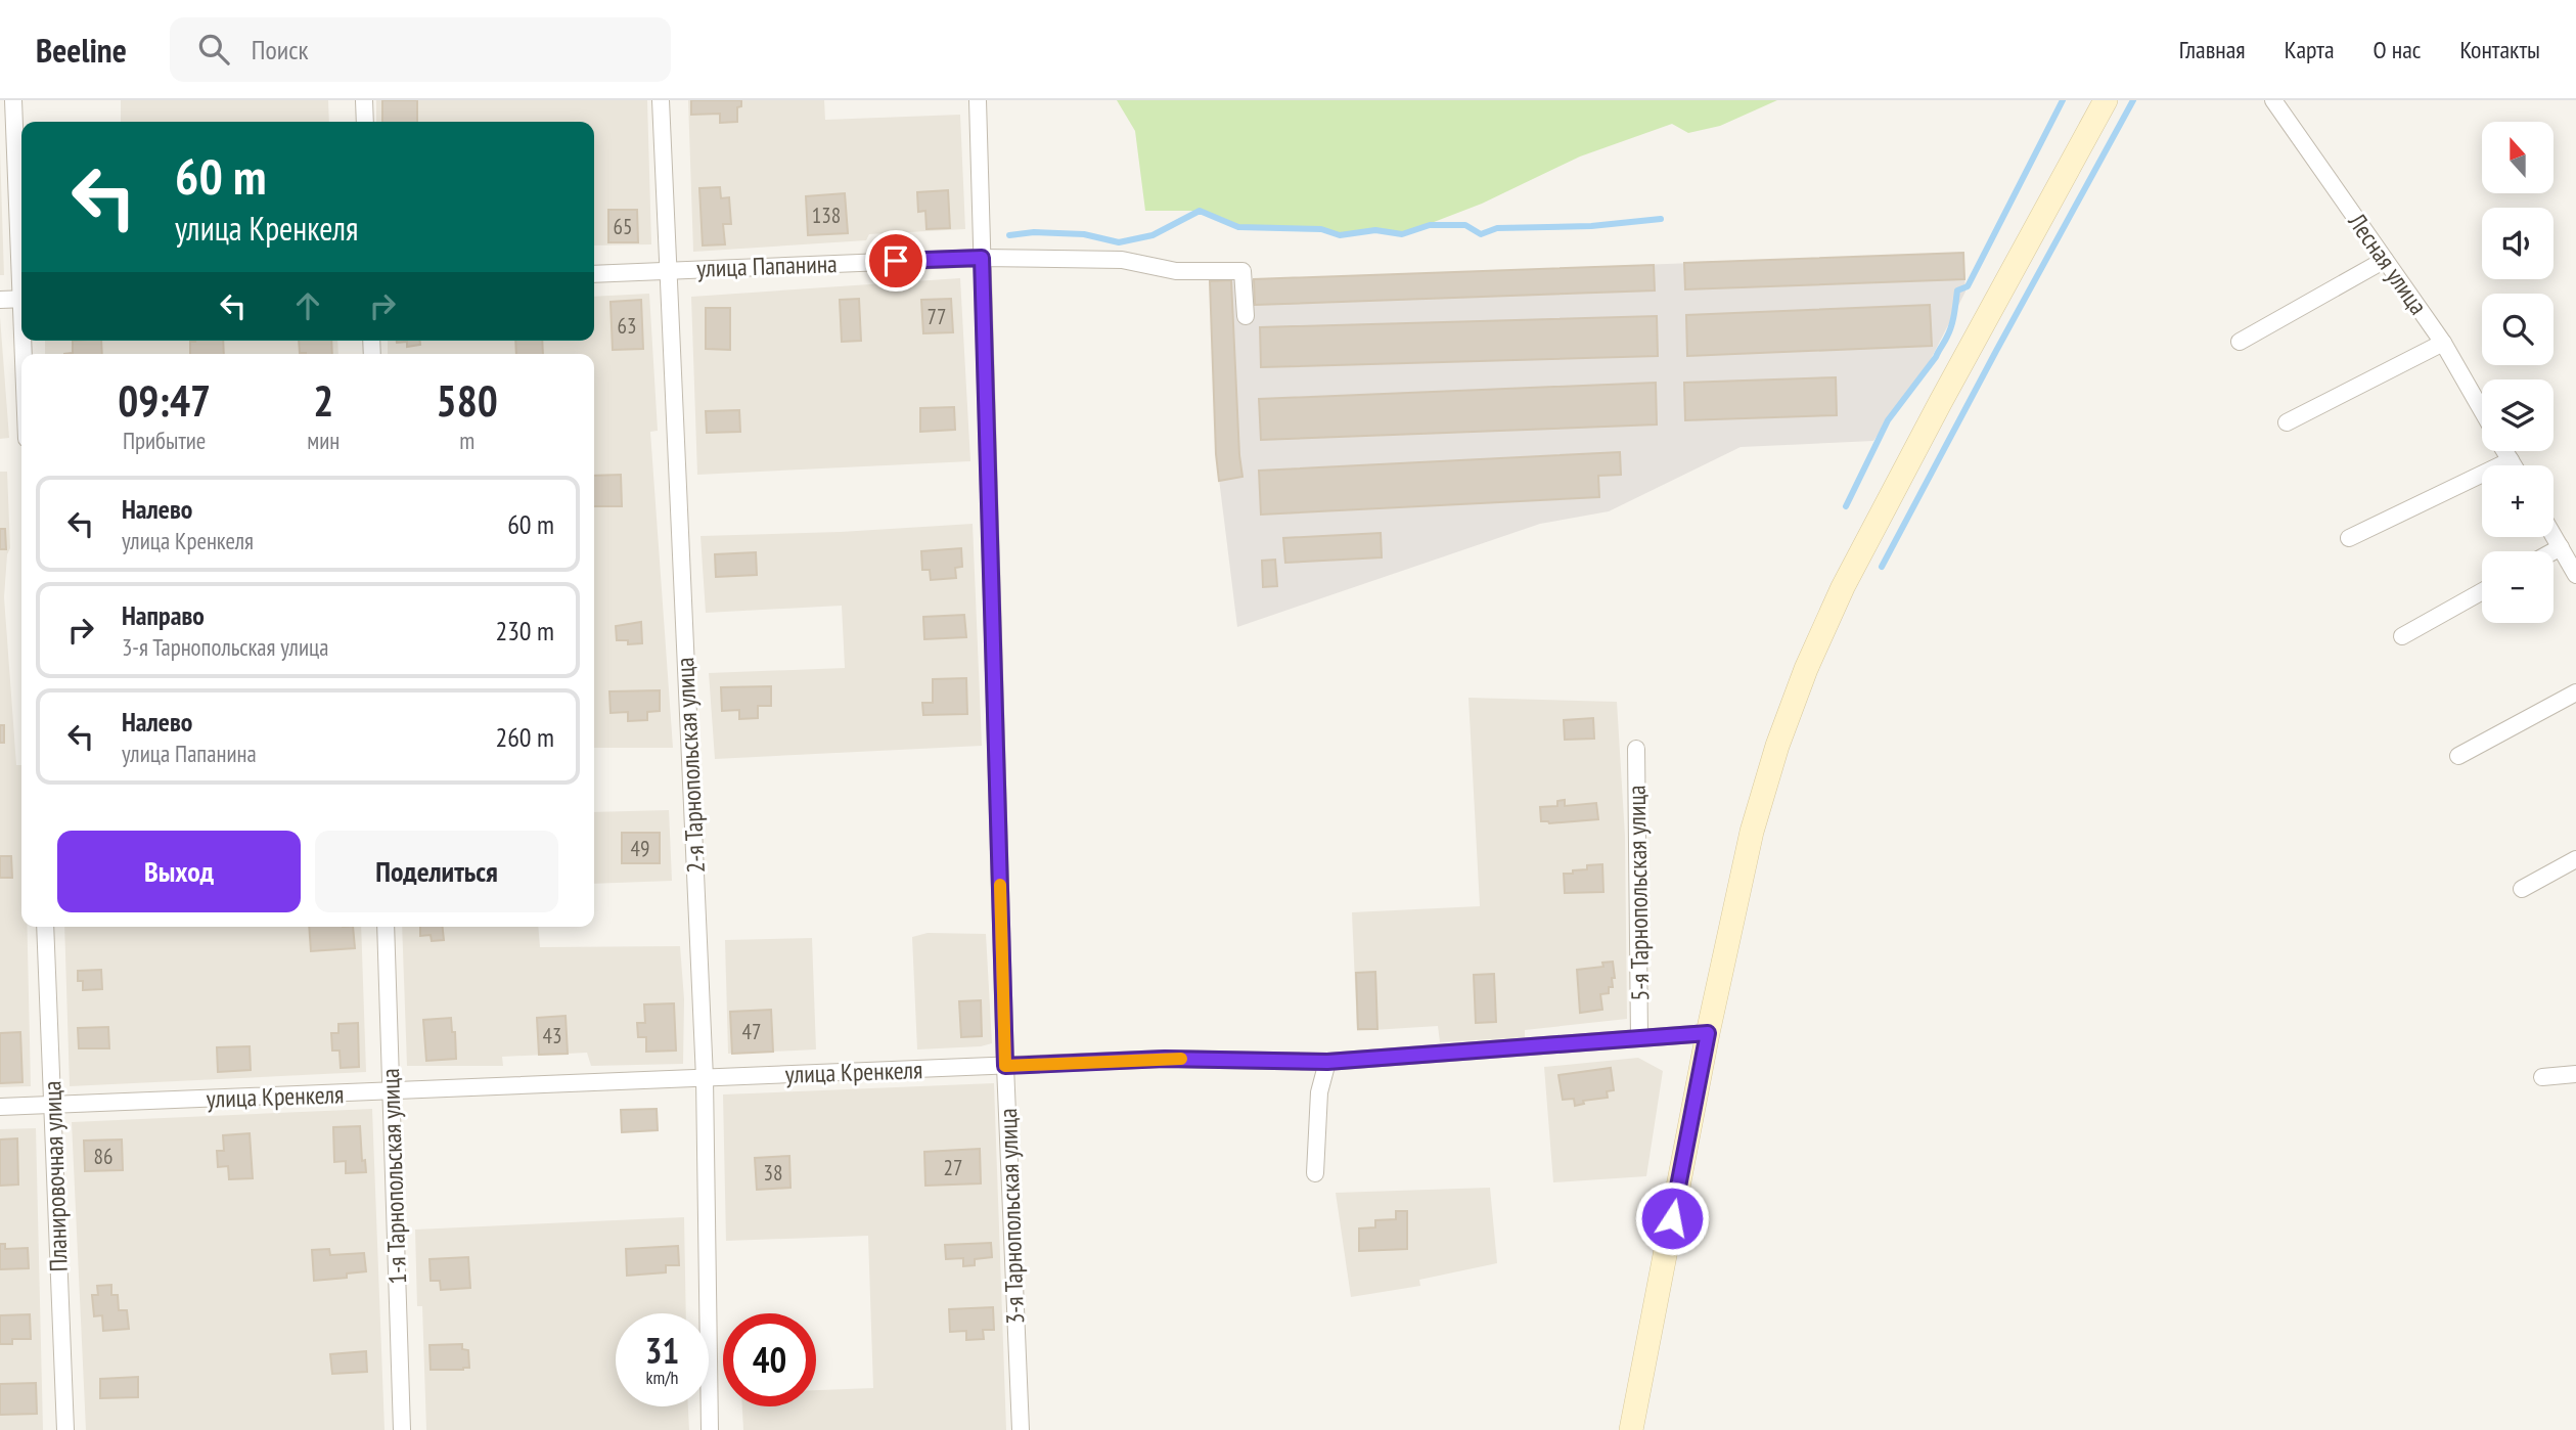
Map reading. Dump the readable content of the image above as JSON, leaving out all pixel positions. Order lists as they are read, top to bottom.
{
  "streets": {
    "street": [
      "Лесная улица",
      "улица Папанина",
      "2-я Тарнопольская улица",
      "5-я Тарнопольская улица",
      "улица Кренкеля",
      "Планировочная улица",
      "1-я Тарнопольская улица",
      "3-я Тарнопольская улица"
    ]
  },
  "crossings": [
    ["улица Папанина", "2-я Тарнопольская улица"],
    ["улица Папанина", "3-я Тарнопольская улица"],
    ["2-я Тарнопольская улица", "улица Кренкеля"],
    ["5-я Тарнопольская улица", "улица Кренкеля"],
    ["улица Кренкеля", "Планировочная улица"],
    ["улица Кренкеля", "1-я Тарнопольская улица"],
    ["улица Кренкеля", "3-я Тарнопольская улица"]
  ],
  "house_numbers": [
    "138",
    "65",
    "77",
    "63",
    "49",
    "47",
    "43",
    "86",
    "27",
    "38"
  ],
  "north": "top",
  "page": {
    "header": "Beeline",
    "search": "Поиск",
    "nav": [
      "Главная",
      "Карта",
      "О нас",
      "Контакты"
    ],
    "map_buttons": ["+", "−"],
    "turn": ["60 m", "улица Кренкеля"],
    "eta": [
      "09:47",
      "Прибытие",
      "2",
      "мин",
      "580",
      "m"
    ],
    "list": [
      {
        "name": "Налево",
        "note": "улица Кренкеля",
        "value": "60 m"
      },
      {
        "name": "Направо",
        "note": "3-я Тарнопольская улица",
        "value": "230 m"
      },
      {
        "name": "Налево",
        "note": "улица Папанина",
        "value": "260 m"
      }
    ],
    "buttons": ["Выход", "Поделиться"],
    "speed": "31 km/h",
    "limit": "40"
  }
}
